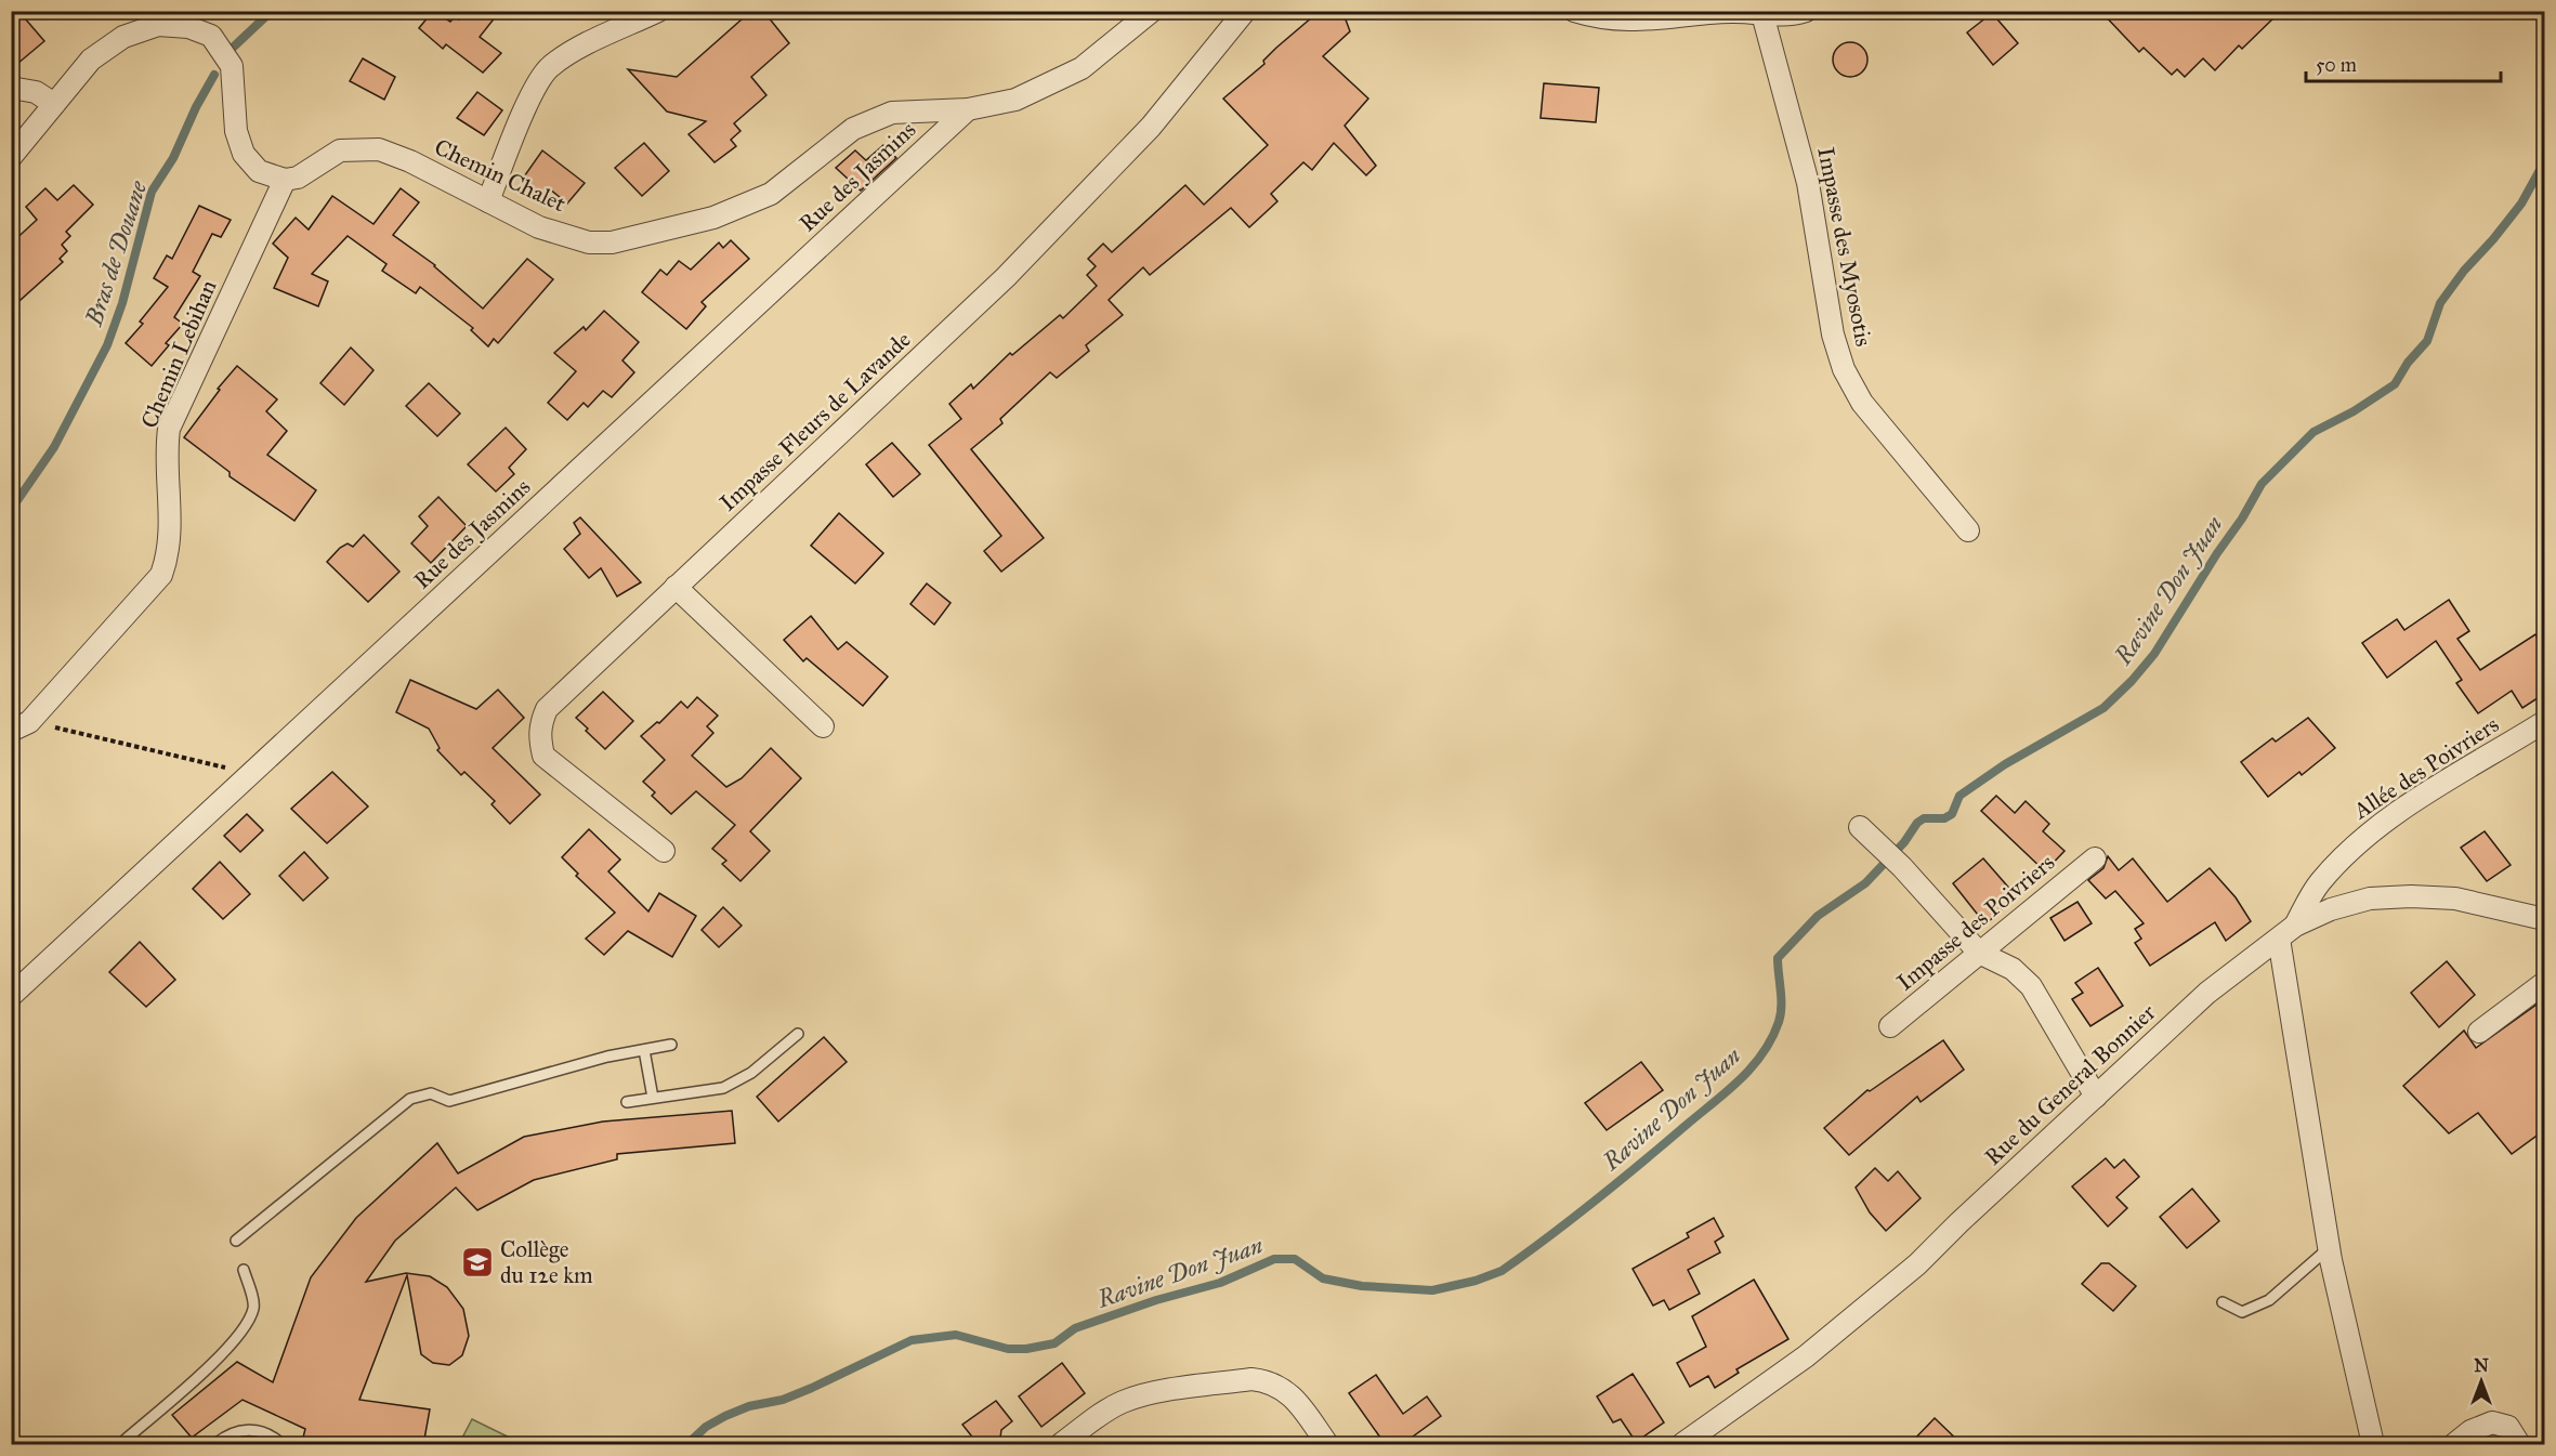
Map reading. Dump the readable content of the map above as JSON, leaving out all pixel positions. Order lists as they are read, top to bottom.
{
  "streets": {
    "street": [
      "Chemin Chalet",
      "Rue des Jasmins",
      "Impasse des Myosotis",
      "Chemin Lebihan",
      "Impasse Fleurs de Lavande",
      "Allée des Poivriers",
      "Impasse des Poivriers",
      "Rue du General Bonnier"
    ]
  },
  "crossings": [
    ["Chemin Chalet", "Rue des Jasmins"],
    ["Chemin Chalet", "Chemin Lebihan"],
    ["Allée des Poivriers", "Rue du General Bonnier"]
  ],
  "water": ["Bras de Douane", "Ravine Don Juan"],
  "places": {
    "school or university": ["Collège du 12e km"]
  },
  "scale_bar": "50 m",
  "north": "top"
}
